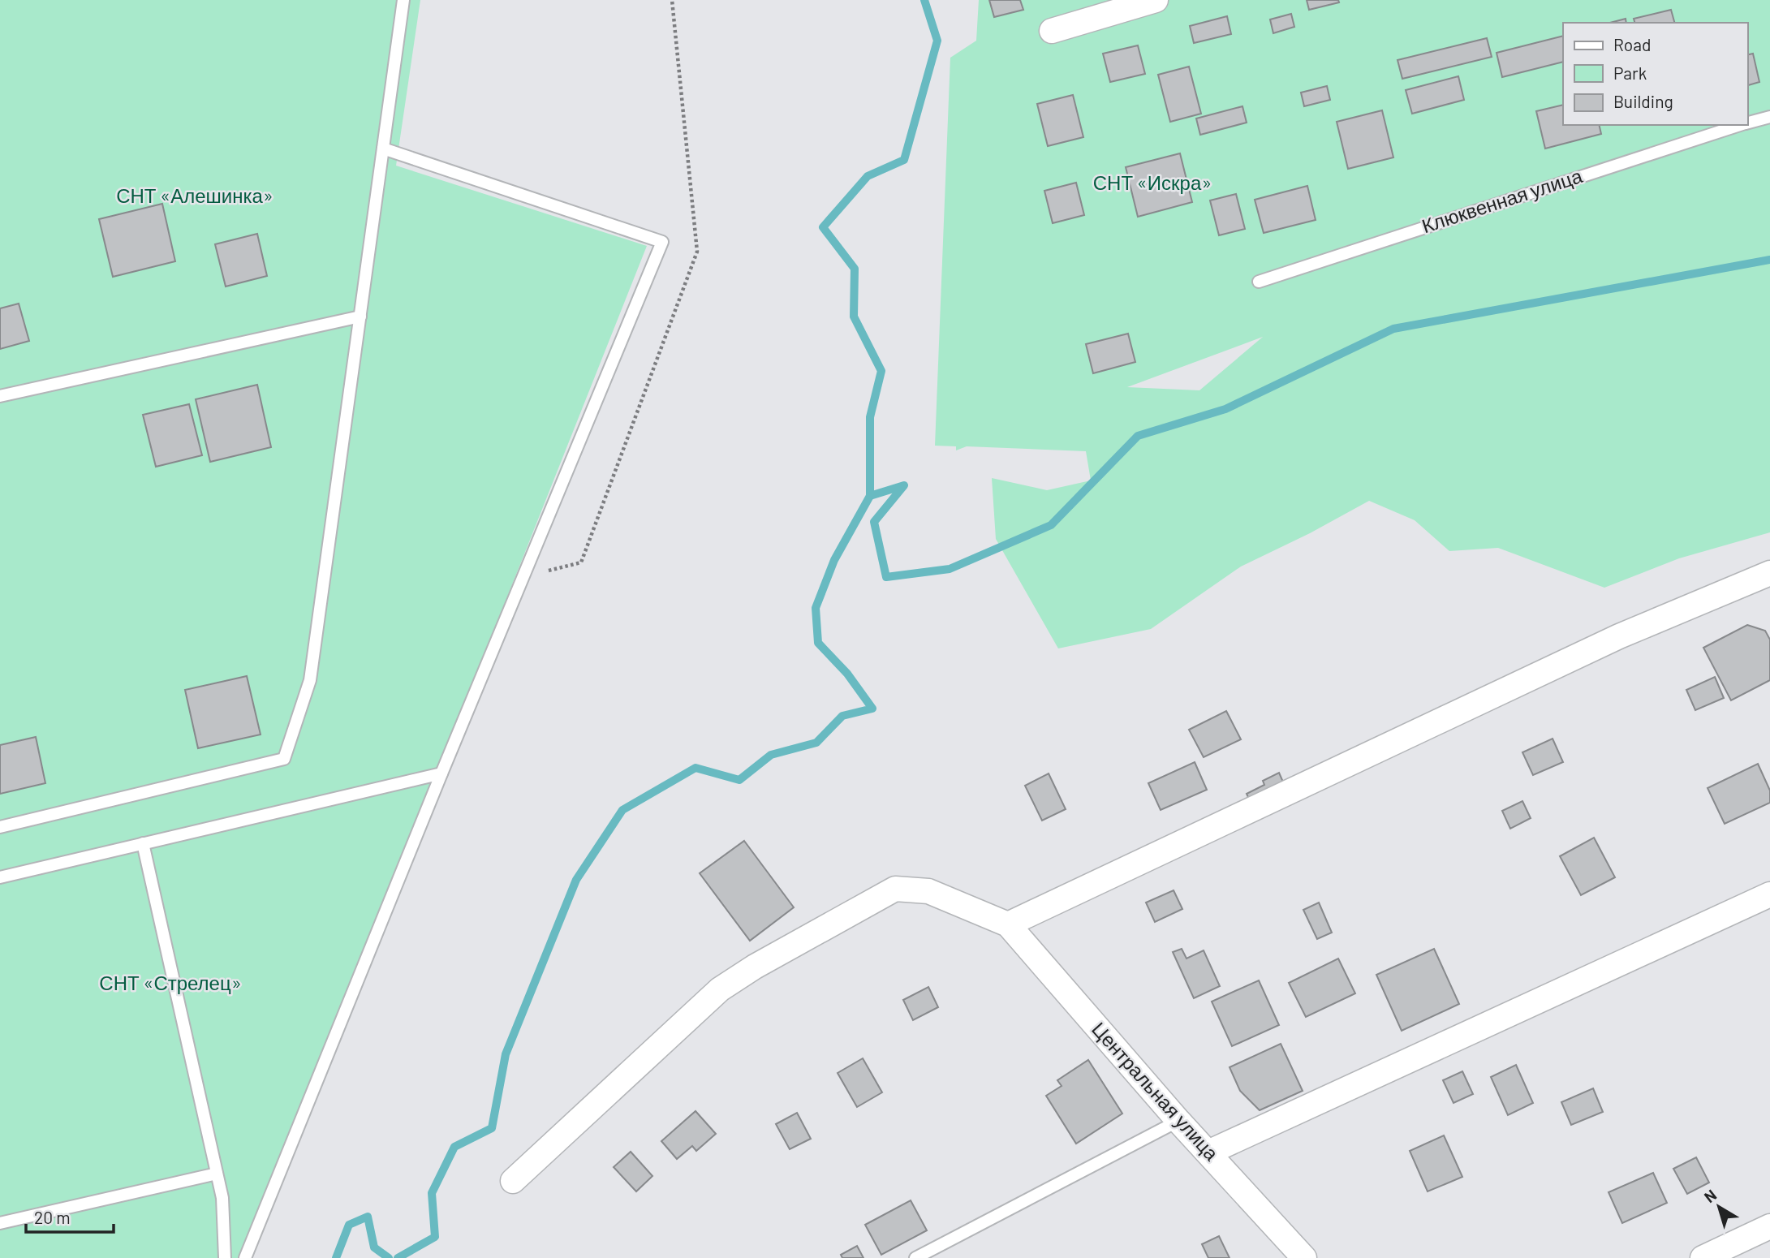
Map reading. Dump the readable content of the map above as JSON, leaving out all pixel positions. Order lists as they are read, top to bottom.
{
  "streets": {
    "street": ["Центральная улица"],
    "lane": ["Клюквенная улица"]
  },
  "parks": ["СНТ «Искра»", "СНТ «Алешинка»", "СНТ «Стрелец»"],
  "legend": ["Road", "Park", "Building"],
  "scale_bar": "20 m",
  "north": "top left"
}
